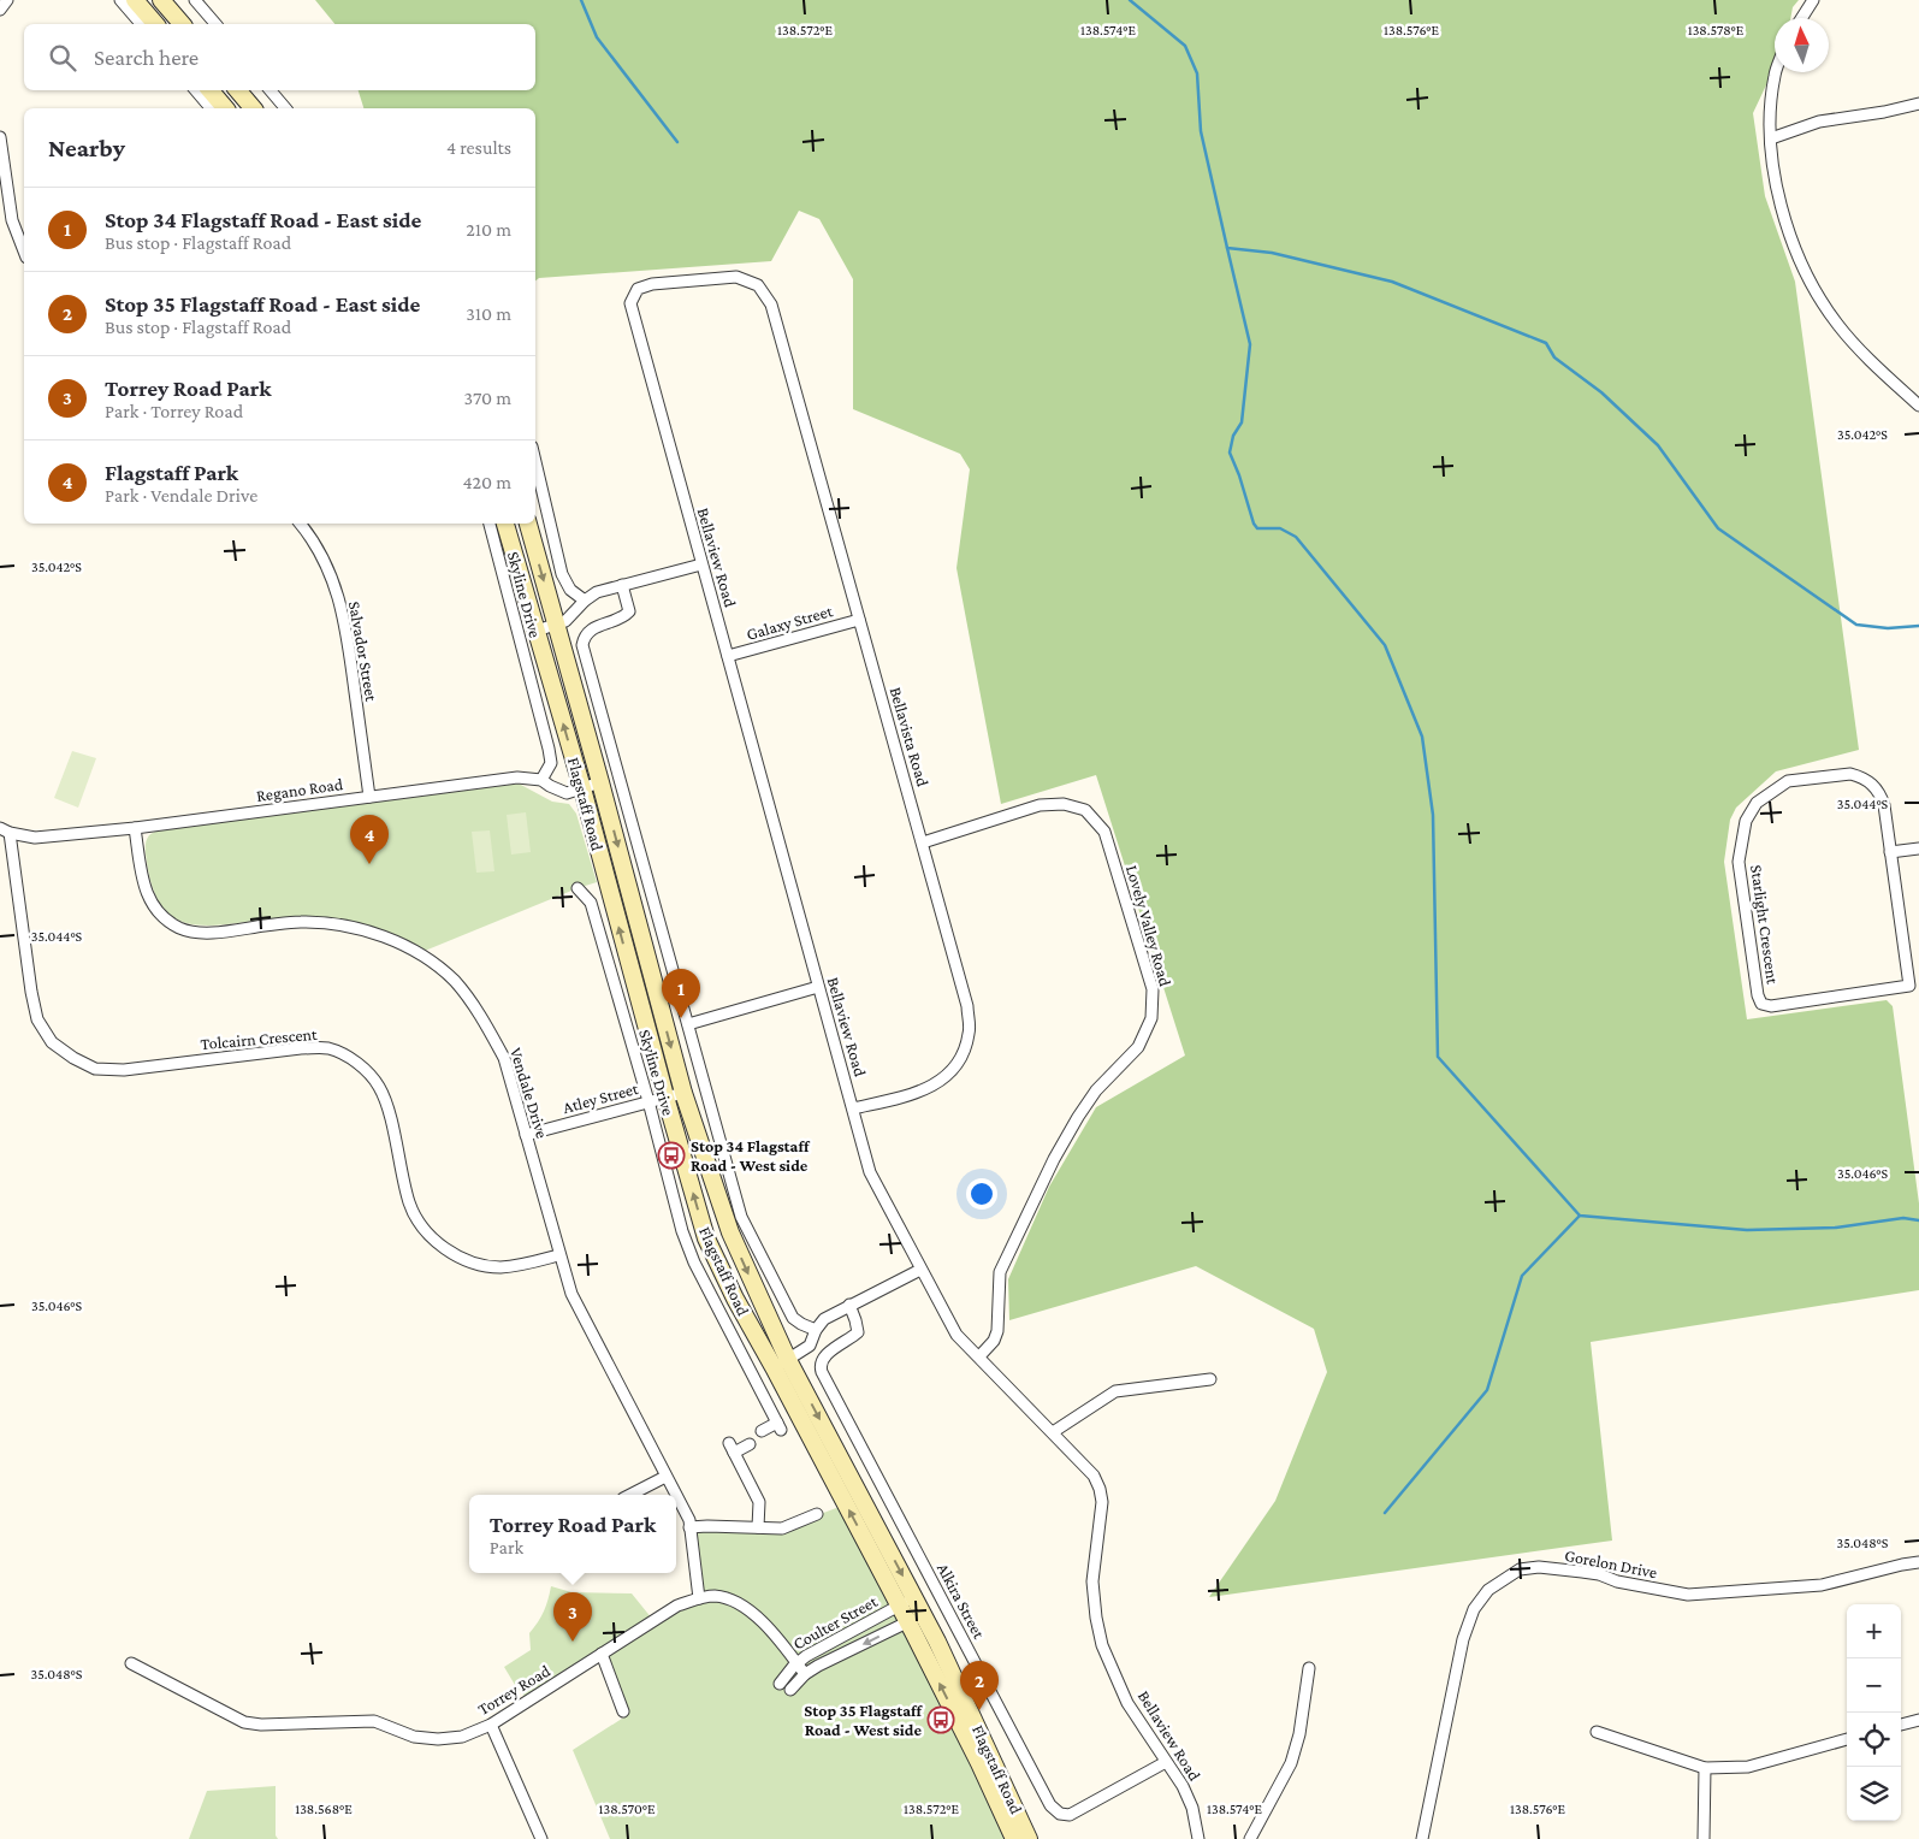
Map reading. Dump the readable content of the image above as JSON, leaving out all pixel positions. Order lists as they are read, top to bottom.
{
  "streets": {
    "main road": ["Flagstaff Road"],
    "street": [
      "Bellaview Road",
      "Skyline Drive",
      "Galaxy Street",
      "Salvador Street",
      "Bellavista Road",
      "Regano Road",
      "Starlight Crescent",
      "Lovely Valley Road",
      "Tolcairn Crescent",
      "Vendale Drive",
      "Atley Street",
      "Gorelon Drive",
      "Alkira Street",
      "Coulter Street",
      "Torrey Road"
    ]
  },
  "crossings": [
    ["Bellaview Road", "Galaxy Street"],
    ["Bellaview Road", "Bellavista Road"],
    ["Bellaview Road", "Lovely Valley Road"],
    ["Bellaview Road", "Alkira Street"],
    ["Skyline Drive", "Regano Road"],
    ["Skyline Drive", "Flagstaff Road"],
    ["Skyline Drive", "Atley Street"],
    ["Galaxy Street", "Bellavista Road"],
    ["Salvador Street", "Regano Road"],
    ["Bellavista Road", "Lovely Valley Road"],
    ["Regano Road", "Flagstaff Road"],
    ["Regano Road", "Tolcairn Crescent"],
    ["Regano Road", "Vendale Drive"],
    ["Flagstaff Road", "Atley Street"],
    ["Flagstaff Road", "Coulter Street"],
    ["Tolcairn Crescent", "Vendale Drive"],
    ["Vendale Drive", "Atley Street"],
    ["Vendale Drive", "Torrey Road"],
    ["Coulter Street", "Torrey Road"]
  ],
  "places": {
    "bus stop": ["Stop 34 Flagstaff Road - West side", "Stop 35 Flagstaff Road - West side"]
  },
  "north": "top",
  "page": {
    "search": "Search here",
    "heading": ["Nearby", "4 results"],
    "list": [
      {
        "mark": "1",
        "name": "Stop 34 Flagstaff Road - East side",
        "note": "Bus stop · Flagstaff Road",
        "value": "210 m"
      },
      {
        "mark": "2",
        "name": "Stop 35 Flagstaff Road - East side",
        "note": "Bus stop · Flagstaff Road",
        "value": "310 m"
      },
      {
        "mark": "3",
        "name": "Torrey Road Park",
        "note": "Park · Torrey Road",
        "value": "370 m"
      },
      {
        "mark": "4",
        "name": "Flagstaff Park",
        "note": "Park · Vendale Drive",
        "value": "420 m"
      }
    ],
    "pins": [
      "4",
      "1",
      "3",
      "2"
    ],
    "popup": ["Torrey Road Park", "Park"],
    "map_buttons": ["+", "−"]
  },
  "coordinates": [
    "138.572°E",
    "138.574°E",
    "138.576°E",
    "138.578°E",
    "35.042°S",
    "35.044°S",
    "35.046°S",
    "35.048°S",
    "138.568°E",
    "138.570°E"
  ]
}
